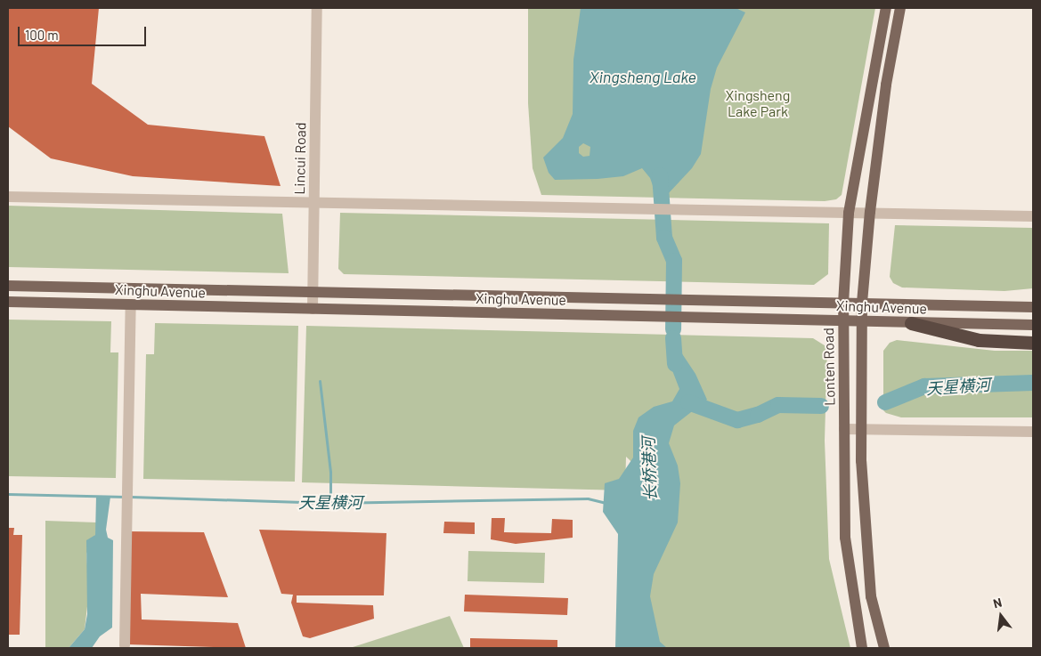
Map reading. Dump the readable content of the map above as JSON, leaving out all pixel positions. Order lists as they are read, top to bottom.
{
  "streets": {
    "main road": ["Xinghu Avenue", "Lonten Road"],
    "street": ["Lincui Road"]
  },
  "crossings": [
    ["Lincui Road", "Xinghu Avenue"],
    ["Xinghu Avenue", "Lonten Road"]
  ],
  "water": ["Xingsheng Lake", "天星横河", "长桥港河"],
  "parks": ["Xingsheng Lake Park"],
  "scale_bar": "100 m",
  "north": "top"
}
